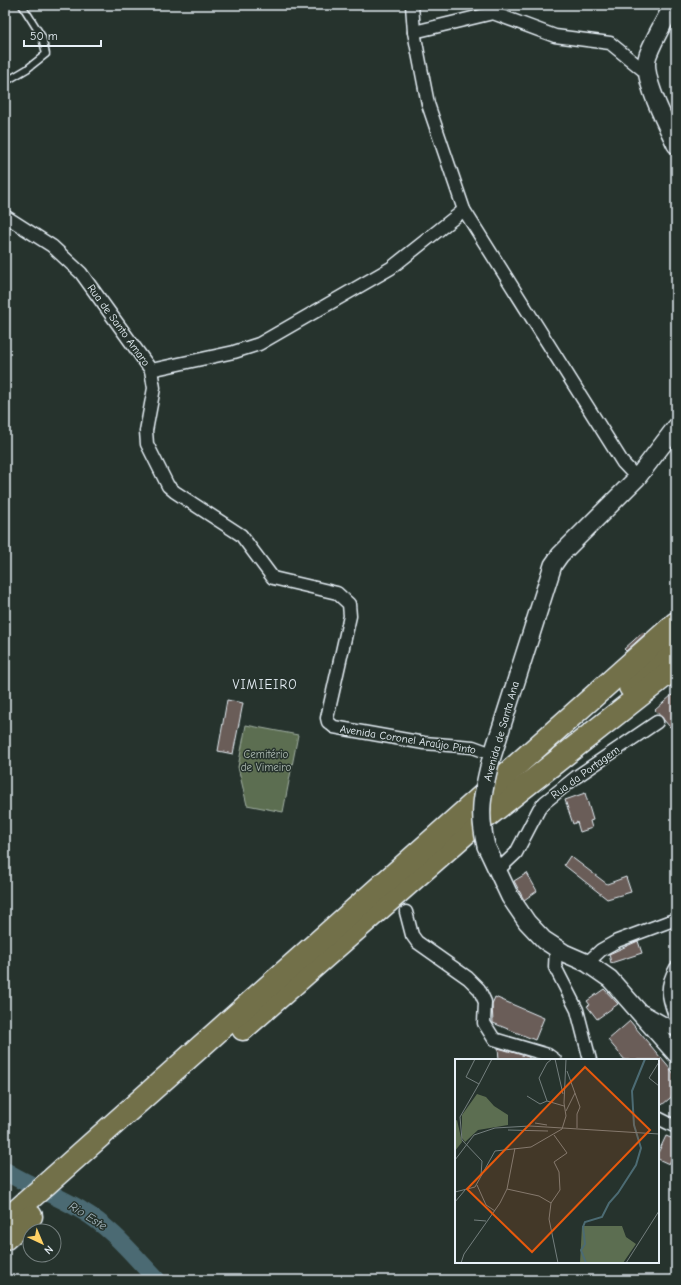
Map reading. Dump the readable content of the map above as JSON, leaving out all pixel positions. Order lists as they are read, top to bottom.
{
  "streets": {
    "street": [
      "Rua de Santo Amaro",
      "Avenida de Santa Ana",
      "Avenida Coronel Araújo Pinto",
      "Rua da Portagem"
    ]
  },
  "crossings": [
    ["Rua de Santo Amaro", "Avenida Coronel Araújo Pinto"],
    ["Avenida de Santa Ana", "Avenida Coronel Araújo Pinto"],
    ["Avenida de Santa Ana", "Rua da Portagem"]
  ],
  "districts": ["VIMIEIRO"],
  "water": ["Rio Este"],
  "parks": ["Cemitério de Vimeiro"],
  "scale_bar": "50 m",
  "north": "bottom right"
}
